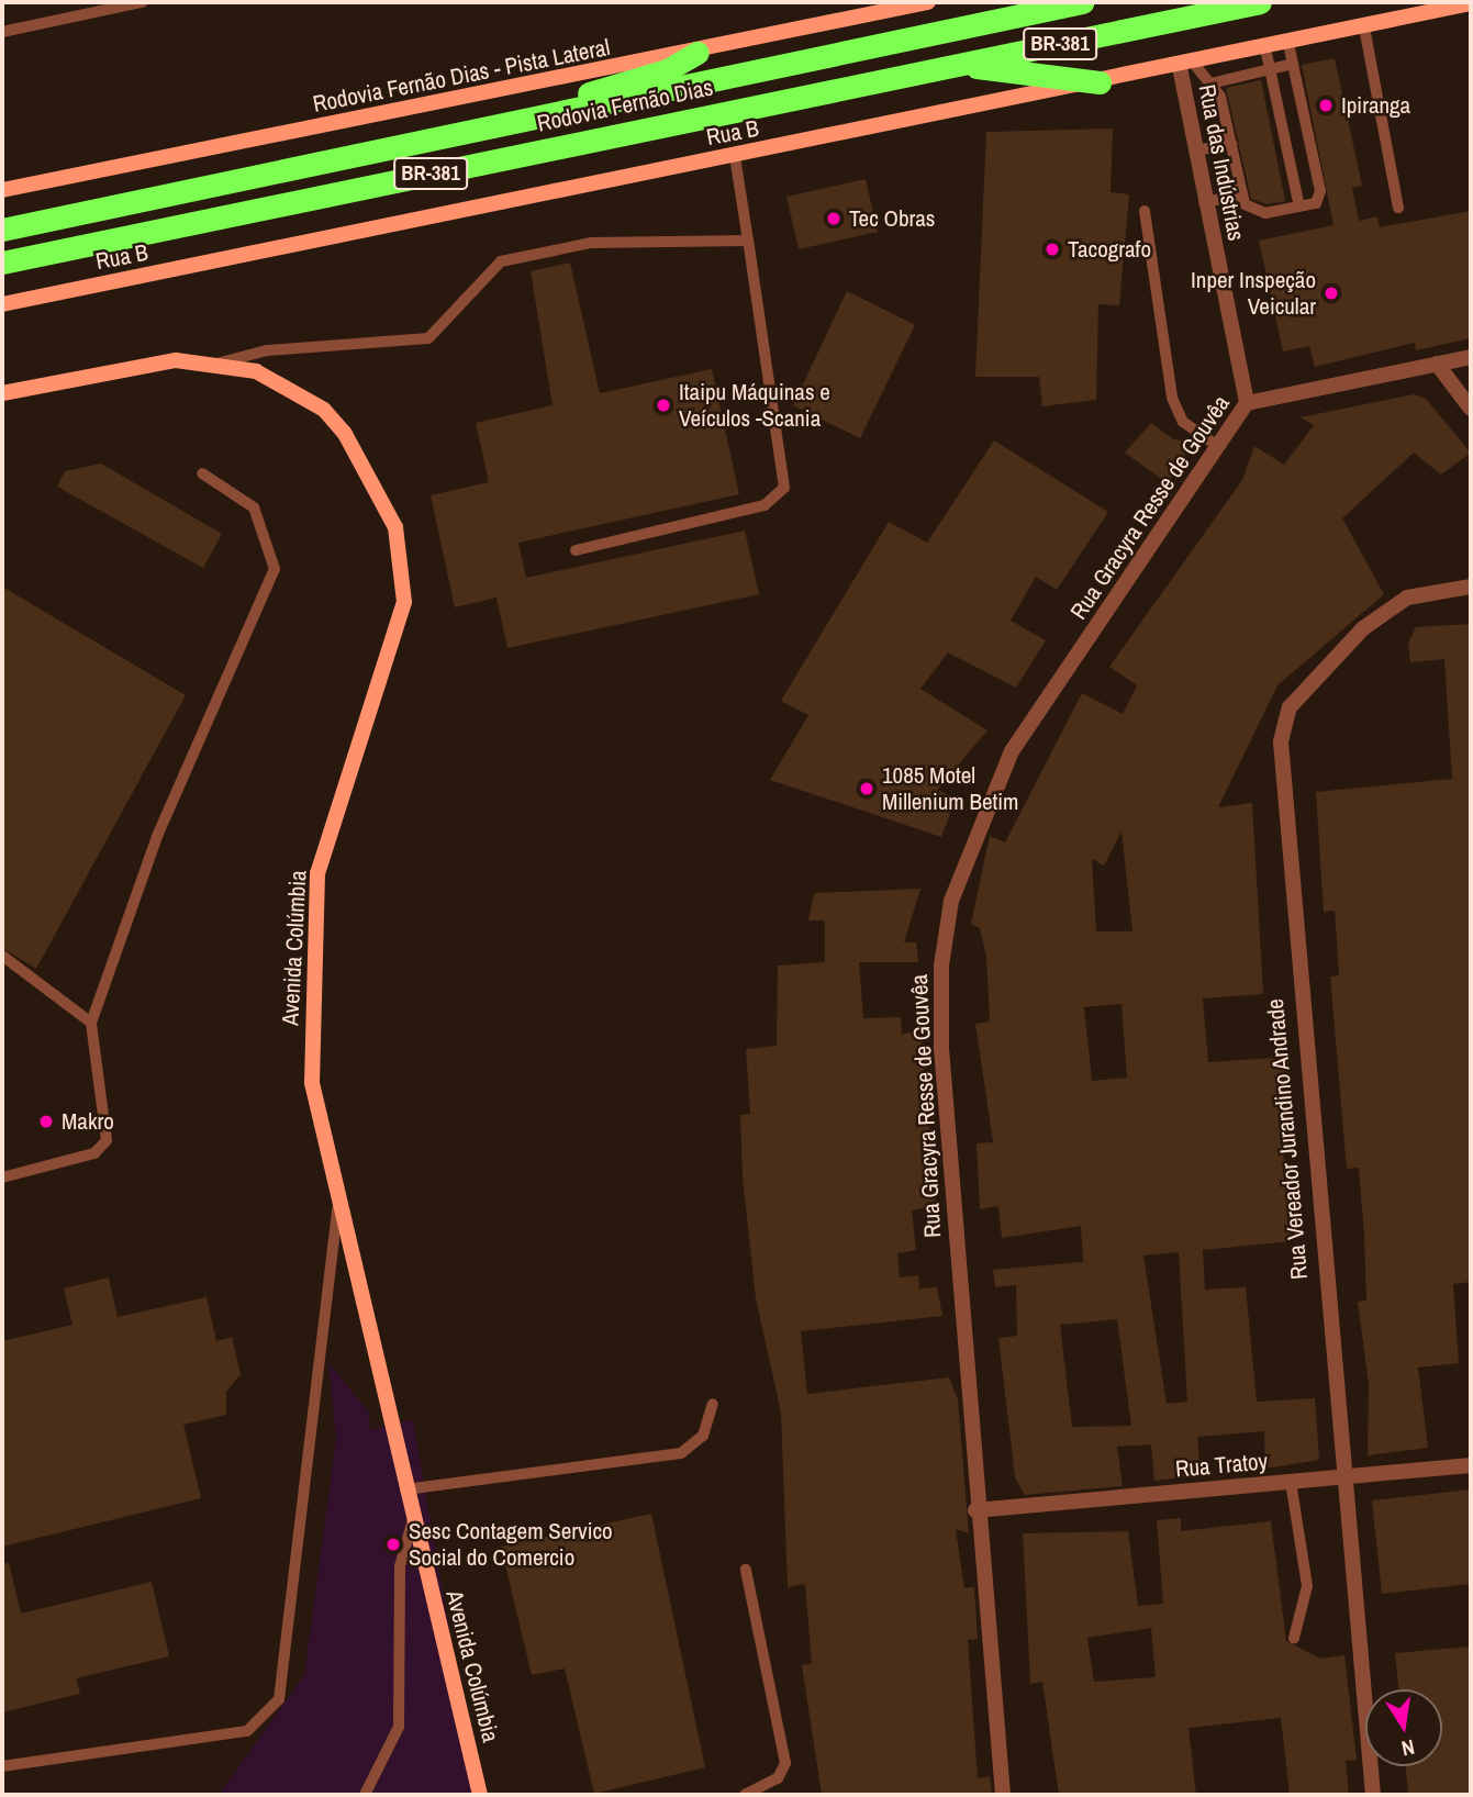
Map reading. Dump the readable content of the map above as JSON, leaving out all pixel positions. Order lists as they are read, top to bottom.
{
  "streets": {
    "highway": ["BR-381", "Rodovia Fernão Dias"],
    "street": [
      "Rodovia Fernão Dias - Pista Lateral",
      "Rua B",
      "Rua das Indústrias",
      "Rua Gracyra Resse de Gouvêa",
      "Avenida Colúmbia",
      "Rua Vereador Jurandino Andrade",
      "Rua Tratoy"
    ]
  },
  "crossings": [
    ["BR-381", "Rodovia Fernão Dias"],
    ["BR-381", "Rua B"],
    ["Rua B", "Rua das Indústrias"],
    ["Rua das Indústrias", "Rua Gracyra Resse de Gouvêa"],
    ["Rua Gracyra Resse de Gouvêa", "Rua Tratoy"],
    ["Rua Vereador Jurandino Andrade", "Rua Tratoy"]
  ],
  "places": [
    "Ipiranga",
    "Tec Obras",
    "Tacografo",
    "Inper Inspeção Veicular",
    "Itaipu Máquinas e Veículos -Scania",
    "1085 Motel Millenium Betim",
    "Makro",
    "Sesc Contagem Servico Social do Comercio"
  ],
  "north": "bottom"
}
